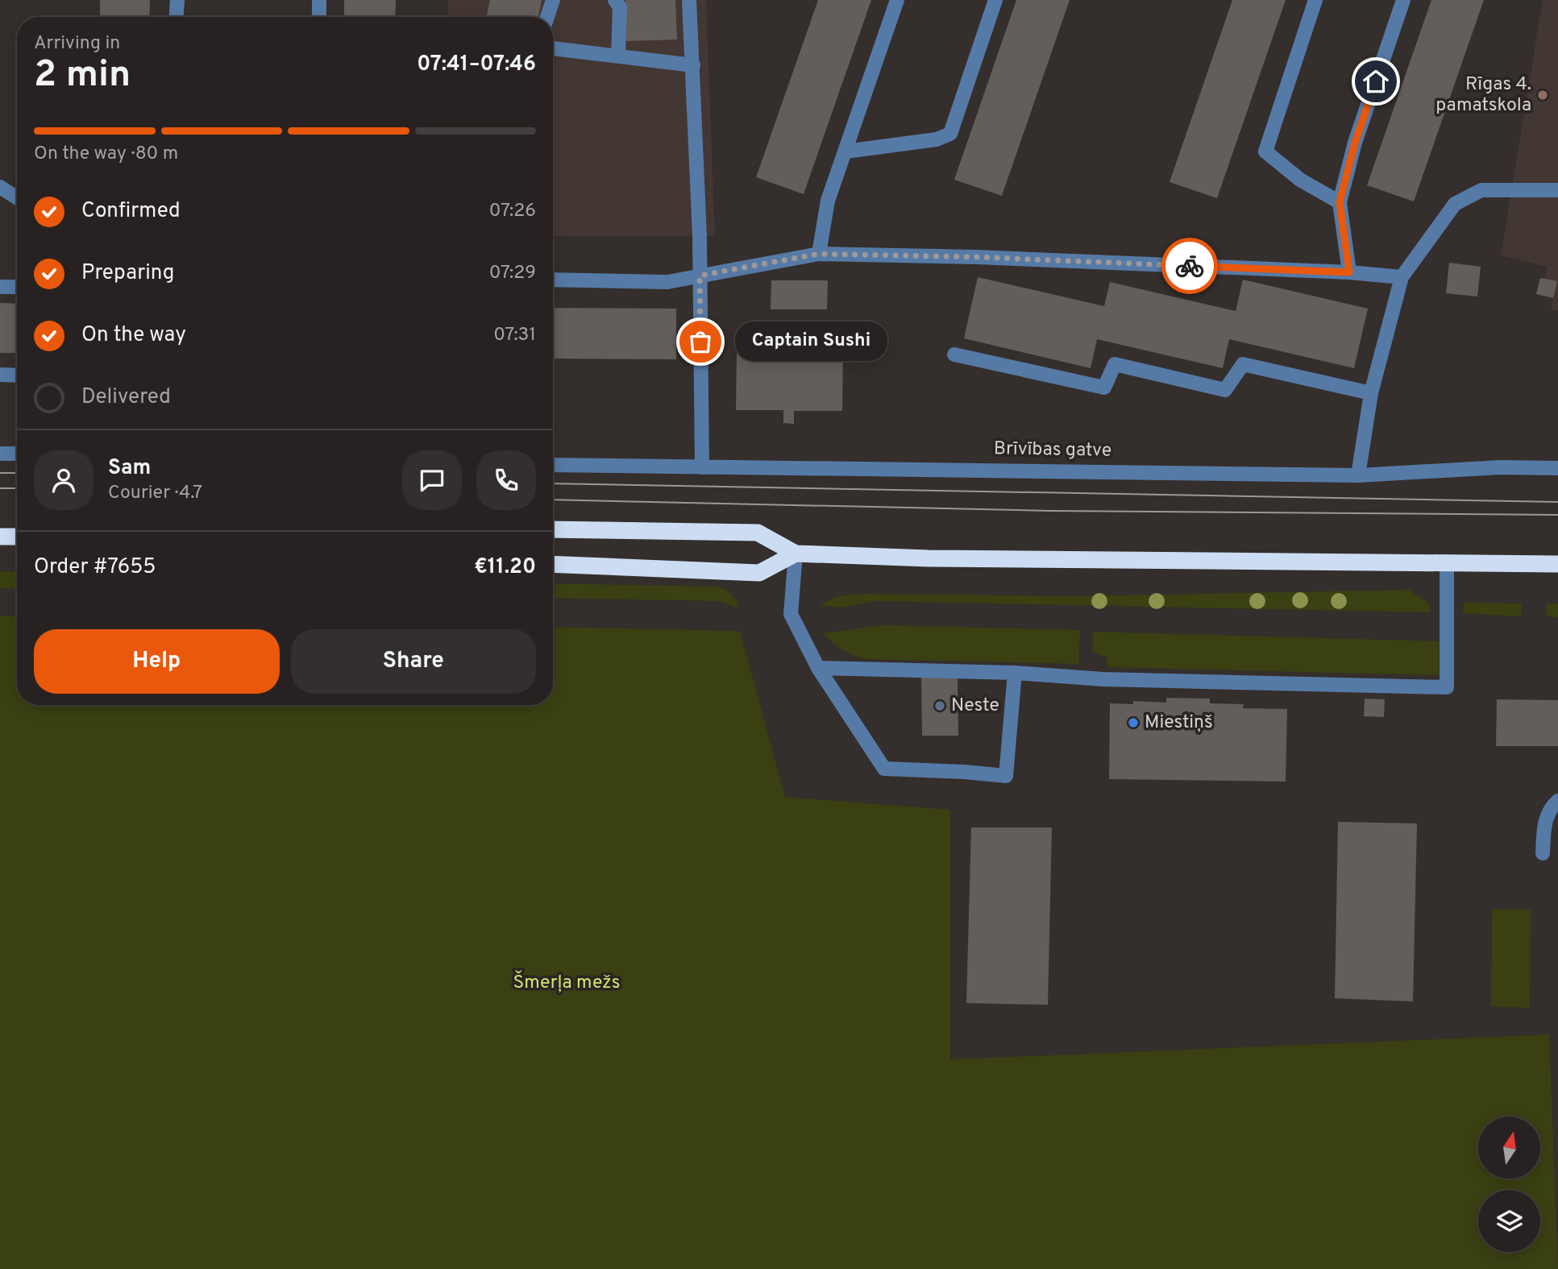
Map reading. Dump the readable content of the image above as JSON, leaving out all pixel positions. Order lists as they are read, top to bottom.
{
  "streets": {
    "street": ["Brīvības gatve"]
  },
  "parks": ["Šmerļa mežs"],
  "places": [
    "Rīgas 4. pamatskola",
    "Captain Sushi",
    "Neste",
    "Miestiņš"
  ],
  "north": "top",
  "page": {
    "heading": ["2 min", "Arriving in", "07:41–07:46"],
    "panel": [
      "Sam",
      "Courier · 4.7",
      "Order #7655",
      "€11.20"
    ],
    "bar": "On the way · 80 m",
    "list": [
      ["Confirmed", "07:26"],
      ["Preparing", "07:29"],
      ["On the way", "07:31"],
      "Delivered"
    ],
    "bubble": "Captain Sushi",
    "buttons": ["Help", "Share"]
  }
}
